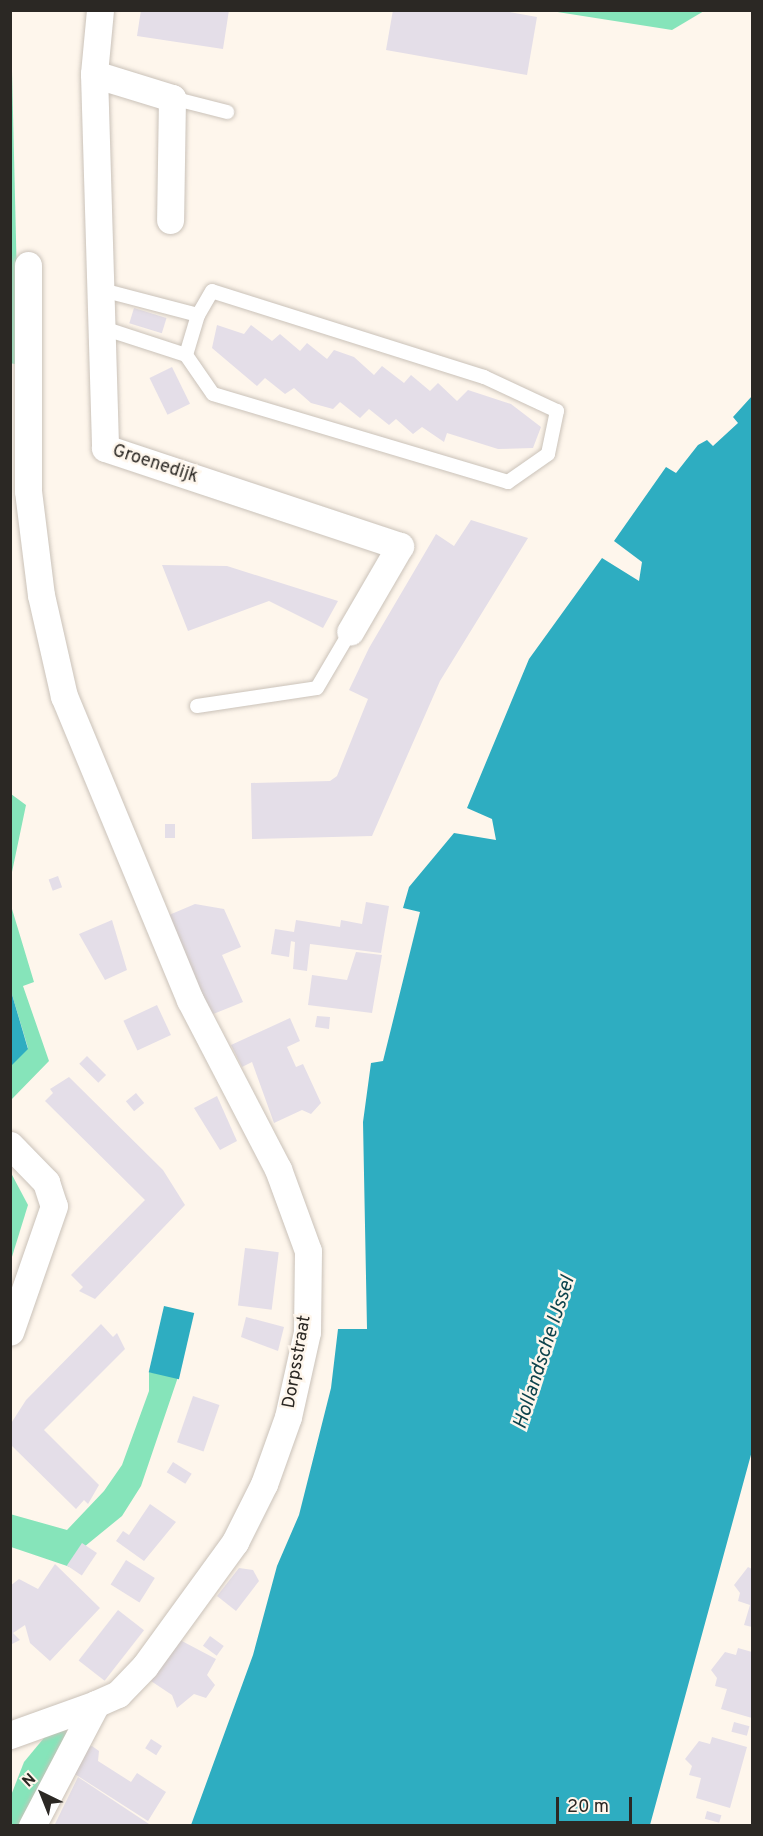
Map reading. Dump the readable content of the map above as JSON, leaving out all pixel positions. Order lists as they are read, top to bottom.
{
  "streets": {
    "street": ["Groenedijk", "Dorpsstraat"]
  },
  "water": ["Hollandsche IJssel"],
  "scale_bar": "20 m",
  "north": "top left"
}
